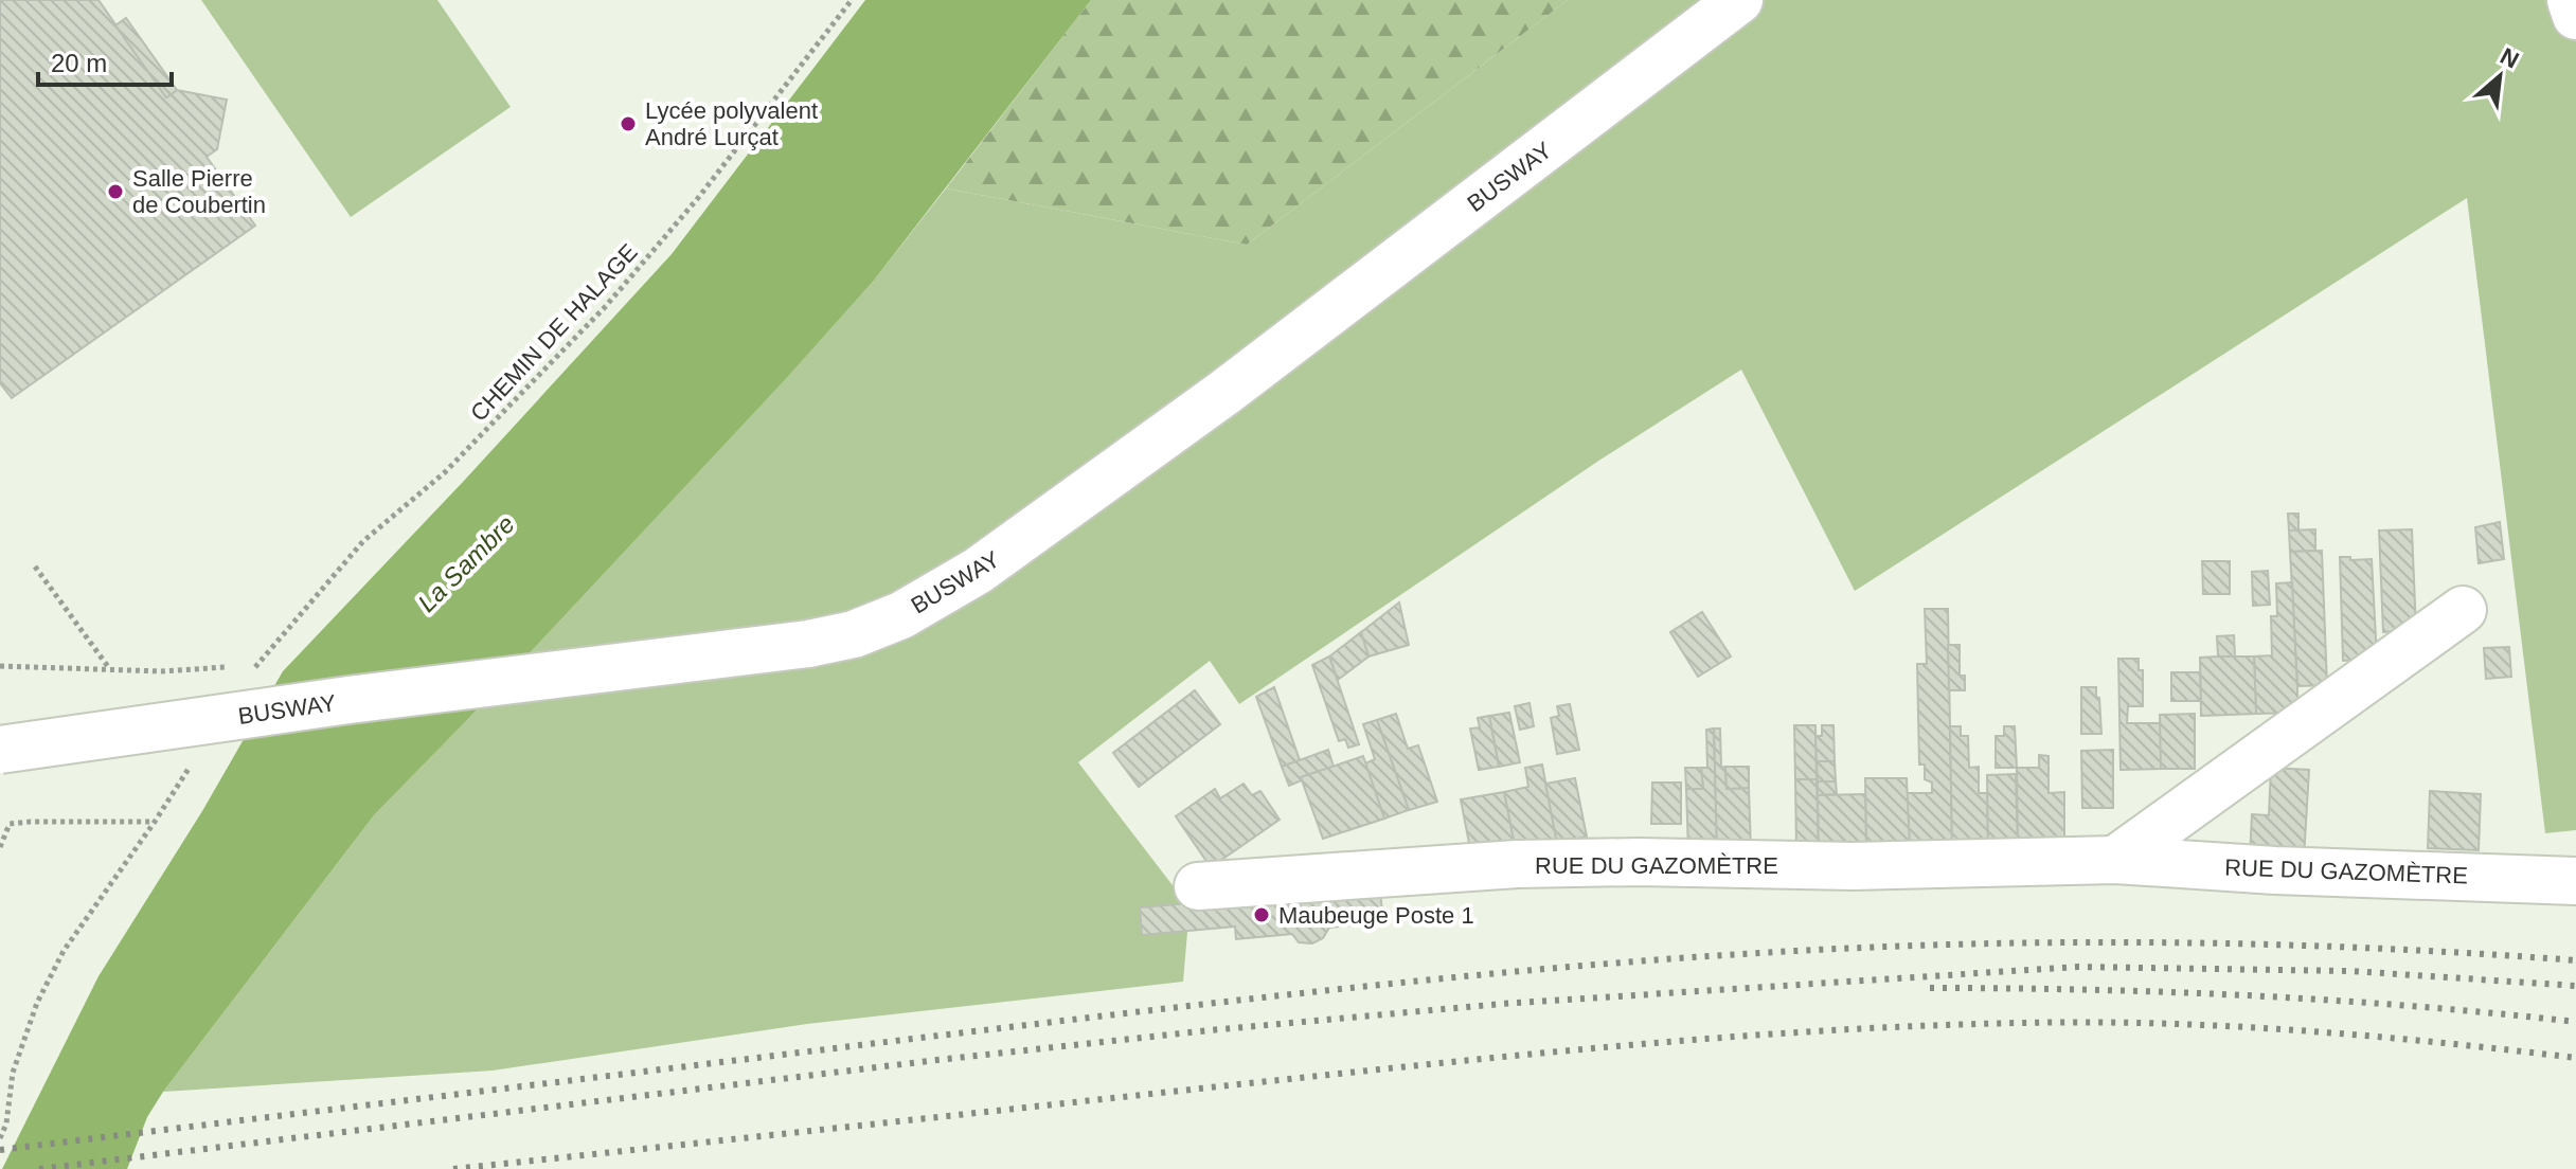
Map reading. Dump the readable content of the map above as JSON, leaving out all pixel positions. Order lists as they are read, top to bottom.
{
  "streets": {
    "street": ["BUSWAY", "RUE DU GAZOMÈTRE"],
    "path": ["CHEMIN DE HALAGE"]
  },
  "water": ["La Sambre"],
  "places": ["Lycée polyvalent André Lurçat", "Salle Pierre de Coubertin", "Maubeuge Poste 1"],
  "scale_bar": "20 m",
  "north": "top right"
}
